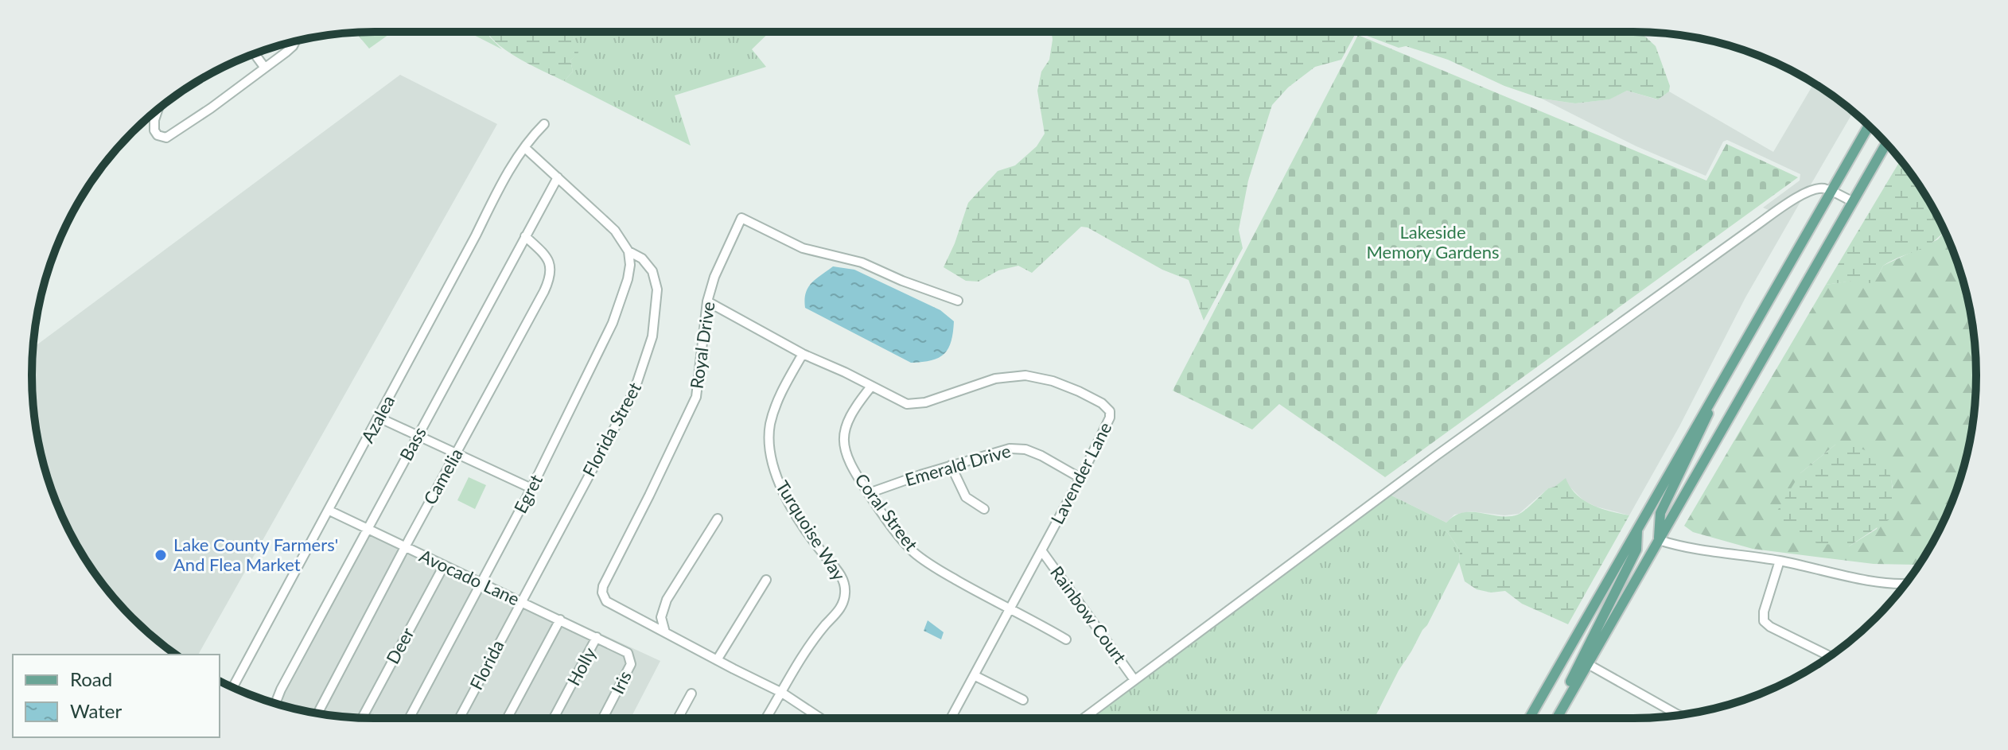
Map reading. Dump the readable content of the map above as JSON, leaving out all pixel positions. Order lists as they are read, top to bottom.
{
  "streets": {
    "street": [
      "Royal Drive",
      "Azalea",
      "Florida Street",
      "Bass",
      "Emerald Drive",
      "Lavender Lane",
      "Camelia",
      "Egret",
      "Coral Street",
      "Turquoise Way",
      "Avocado Lane",
      "Rainbow Court",
      "Deer",
      "Florida",
      "Holly",
      "Iris"
    ]
  },
  "crossings": [
    ["Royal Drive", "Lavender Lane"],
    ["Royal Drive", "Turquoise Way"],
    ["Azalea", "Florida Street"],
    ["Azalea", "Avocado Lane"],
    ["Florida Street", "Bass"],
    ["Florida Street", "Egret"],
    ["Florida Street", "Avocado Lane"],
    ["Florida Street", "Florida"],
    ["Bass", "Camelia"],
    ["Bass", "Avocado Lane"],
    ["Emerald Drive", "Lavender Lane"],
    ["Emerald Drive", "Coral Street"],
    ["Lavender Lane", "Coral Street"],
    ["Lavender Lane", "Turquoise Way"],
    ["Lavender Lane", "Rainbow Court"],
    ["Camelia", "Avocado Lane"],
    ["Egret", "Avocado Lane"],
    ["Avocado Lane", "Deer"],
    ["Avocado Lane", "Florida"],
    ["Avocado Lane", "Holly"],
    ["Avocado Lane", "Iris"]
  ],
  "parks": ["Lakeside Memory Gardens"],
  "places": ["Lake County Farmers' And Flea Market"],
  "legend": ["Road", "Water"]
}
